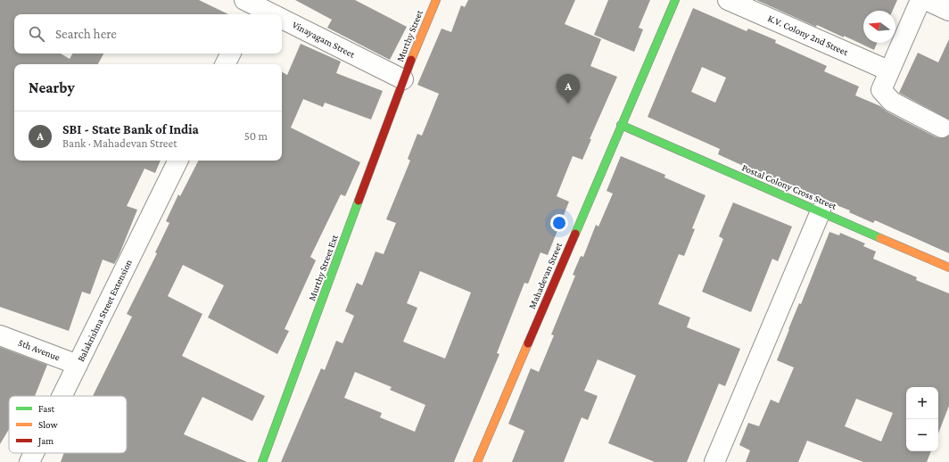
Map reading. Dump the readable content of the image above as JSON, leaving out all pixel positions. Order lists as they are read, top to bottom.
{
  "streets": {
    "street": [
      "K.V. Colony 2nd Street",
      "Murthy Street",
      "Vinayagam Street",
      "Postal Colony Cross Street",
      "Murthy Street Ext",
      "Mahadevan Street",
      "Balakrishna Street Extension",
      "5th Avenue"
    ]
  },
  "crossings": [
    ["Murthy Street", "Vinayagam Street"],
    ["Murthy Street", "Murthy Street Ext"],
    ["Vinayagam Street", "Murthy Street Ext"],
    ["Postal Colony Cross Street", "Mahadevan Street"],
    ["Balakrishna Street Extension", "5th Avenue"]
  ],
  "legend": ["Fast", "Slow", "Jam"],
  "north": "left",
  "page": {
    "search": "Search here",
    "heading": "Nearby",
    "pins": "A",
    "list": [
      {
        "mark": "A",
        "name": "SBI - State Bank of India",
        "note": "Bank · Mahadevan Street",
        "value": "50 m"
      }
    ],
    "map_buttons": ["+", "−"]
  }
}
